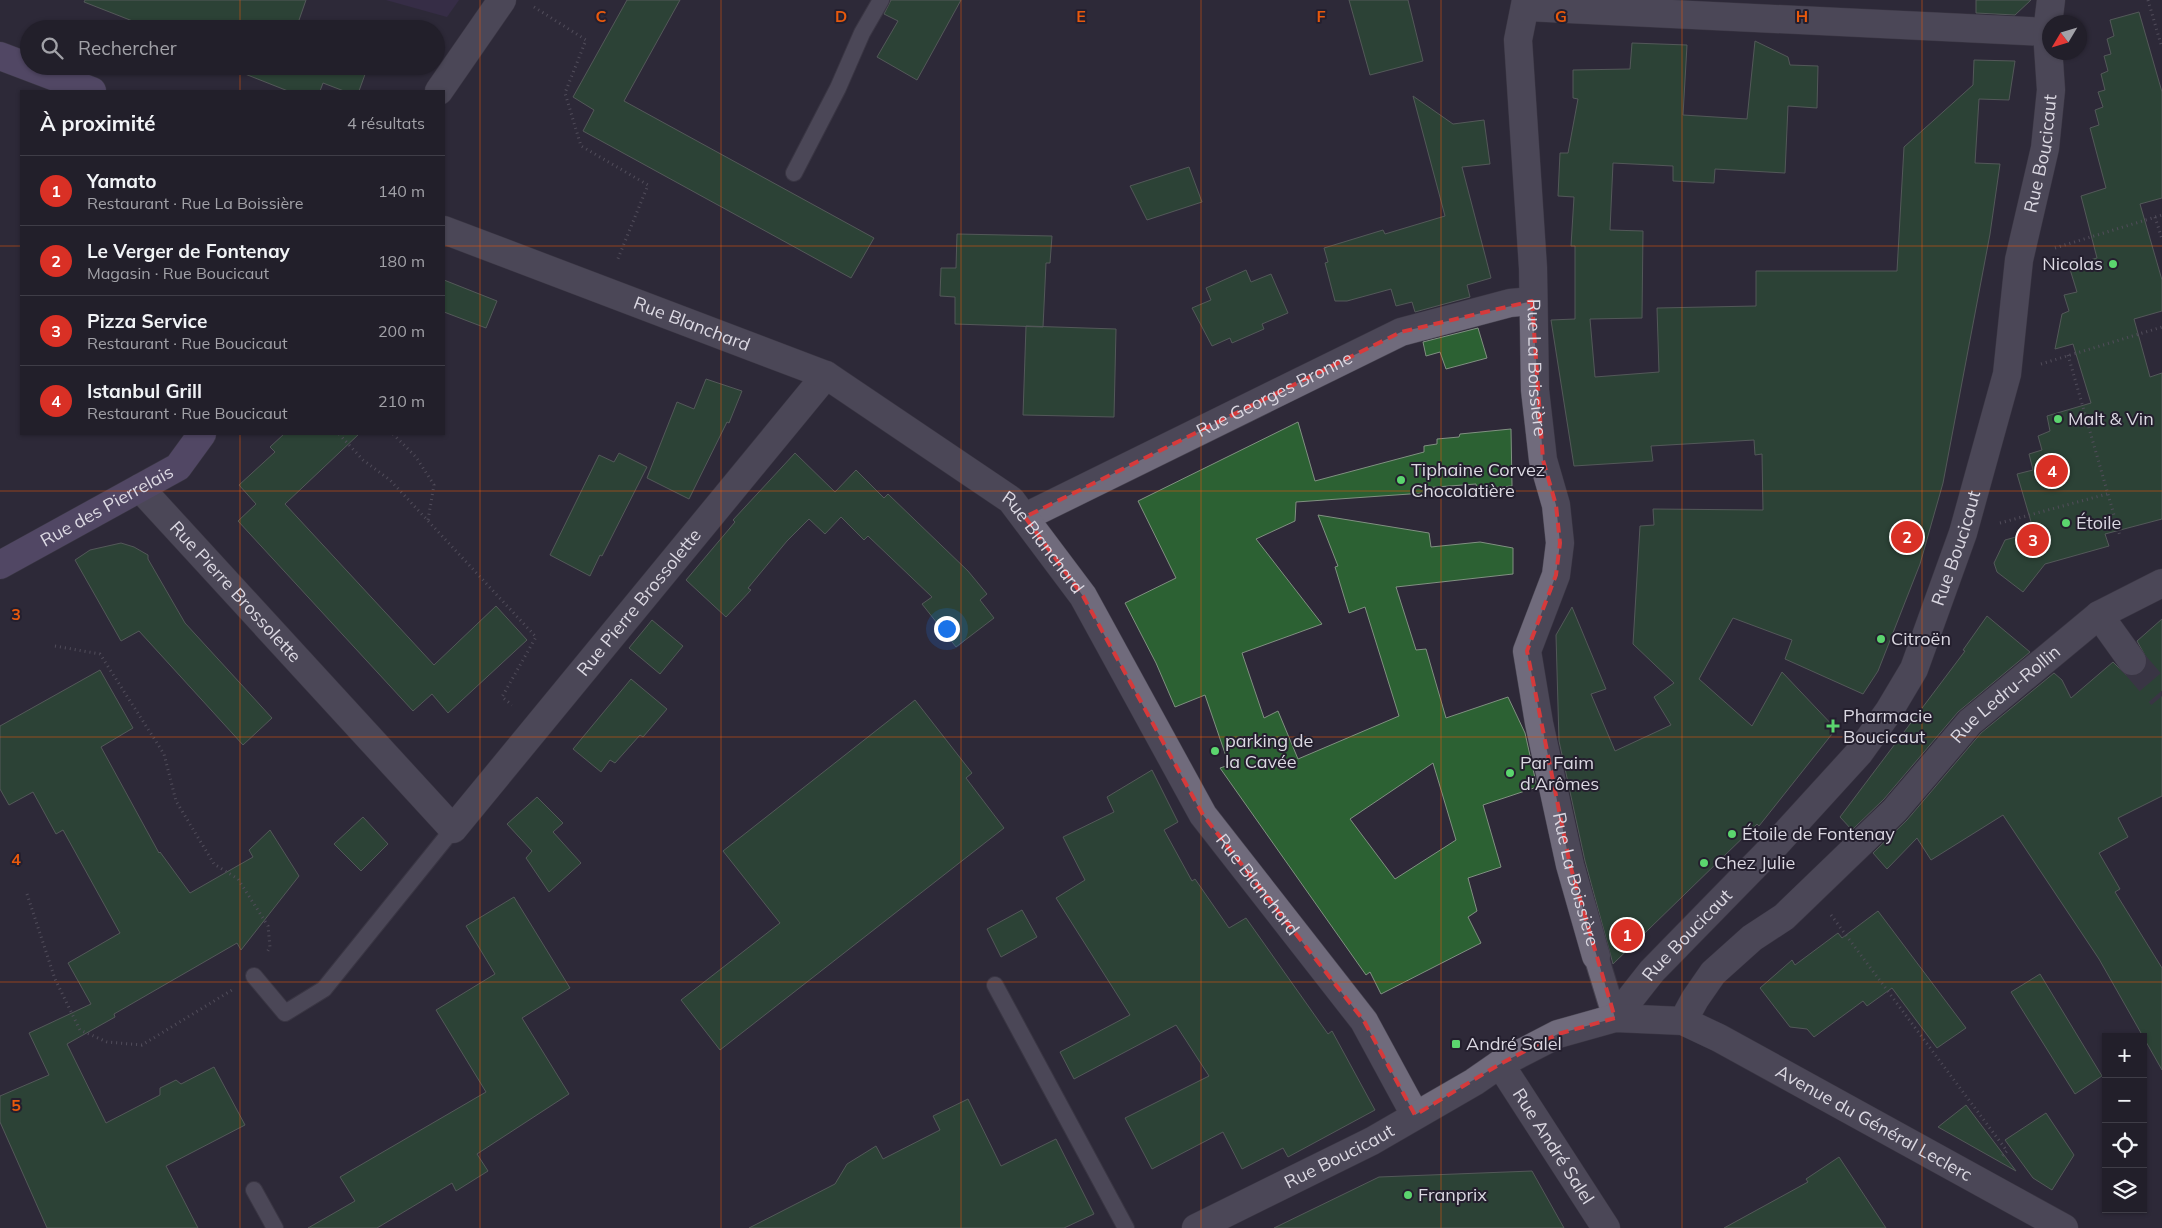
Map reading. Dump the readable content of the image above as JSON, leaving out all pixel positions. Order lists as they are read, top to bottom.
{
  "streets": {
    "main road": ["Rue des Pierrelais"],
    "street": [
      "Rue Boucicaut",
      "Rue Blanchard",
      "Rue La Boissière",
      "Rue Georges Bronne",
      "Rue Pierre Brossolette",
      "Rue Ledru-Rollin",
      "Avenue du Général Leclerc",
      "Rue André Salel"
    ]
  },
  "crossings": [
    ["Rue Boucicaut", "Rue Blanchard"],
    ["Rue Boucicaut", "Rue La Boissière"],
    ["Rue Boucicaut", "Rue Ledru-Rollin"],
    ["Rue Boucicaut", "Avenue du Général Leclerc"],
    ["Rue Boucicaut", "Rue André Salel"],
    ["Rue Blanchard", "Rue Georges Bronne"],
    ["Rue Blanchard", "Rue Pierre Brossolette"],
    ["Rue La Boissière", "Rue Georges Bronne"],
    ["Rue des Pierrelais", "Rue Pierre Brossolette"],
    ["Rue Ledru-Rollin", "Avenue du Général Leclerc"]
  ],
  "places": {
    "other": [
      "Nicolas",
      "Malt & Vin",
      "Tiphaine Corvez Chocolatière",
      "Étoile",
      "Citroën",
      "parking de la Cavée",
      "Par Faim d'Arômes",
      "Étoile de Fontenay",
      "Chez Julie",
      "Franprix"
    ],
    "health": ["Pharmacie Boucicaut"],
    "transit": ["André Salel"]
  },
  "north": "bottom left",
  "page": {
    "search": "Rechercher",
    "heading": ["À proximité", "4 résultats"],
    "list": [
      {
        "mark": "1",
        "name": "Yamato",
        "note": "Restaurant · Rue La Boissière",
        "value": "140 m"
      },
      {
        "mark": "2",
        "name": "Le Verger de Fontenay",
        "note": "Magasin · Rue Boucicaut",
        "value": "180 m"
      },
      {
        "mark": "3",
        "name": "Pizza Service",
        "note": "Restaurant · Rue Boucicaut",
        "value": "200 m"
      },
      {
        "mark": "4",
        "name": "Istanbul Grill",
        "note": "Restaurant · Rue Boucicaut",
        "value": "210 m"
      }
    ],
    "pins": [
      "4",
      "2",
      "3",
      "1"
    ],
    "map_buttons": ["+", "−"]
  },
  "grid": {
    "columns": [
      "C",
      "D",
      "E",
      "F",
      "G",
      "H"
    ],
    "rows": ["3", "4", "5"]
  }
}
